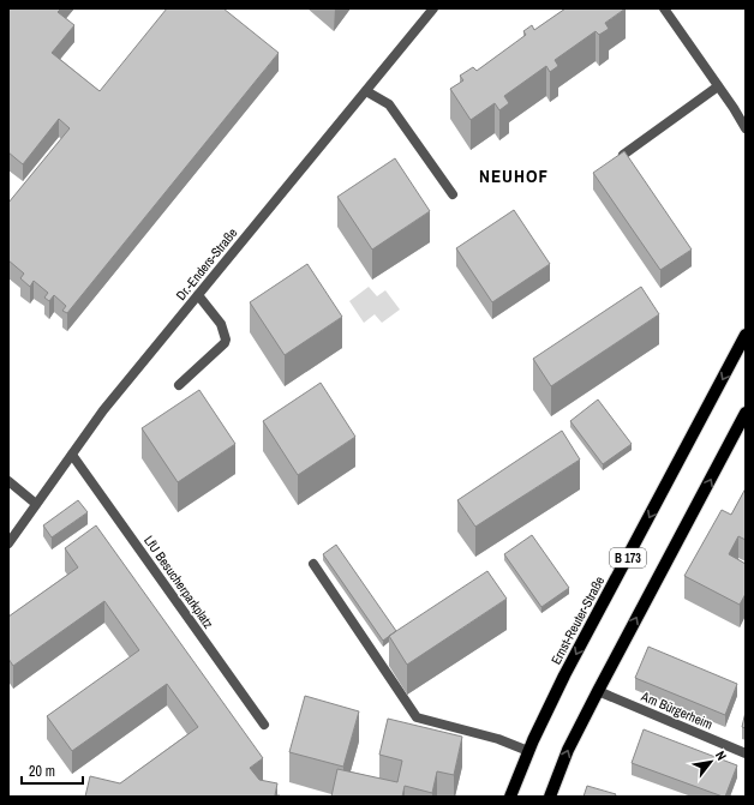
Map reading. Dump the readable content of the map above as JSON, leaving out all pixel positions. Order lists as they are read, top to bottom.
{
  "streets": {
    "main road": ["B 173", "Ernst-Reuter-Straße"],
    "street": ["Dr.-Enders-Straße", "LfU Besucherparkplatz", "Am Bürgerheim"]
  },
  "crossings": [
    ["Dr.-Enders-Straße", "LfU Besucherparkplatz"],
    ["B 173", "Am Bürgerheim"]
  ],
  "districts": ["NEUHOF"],
  "scale_bar": "20 m",
  "north": "top right"
}
